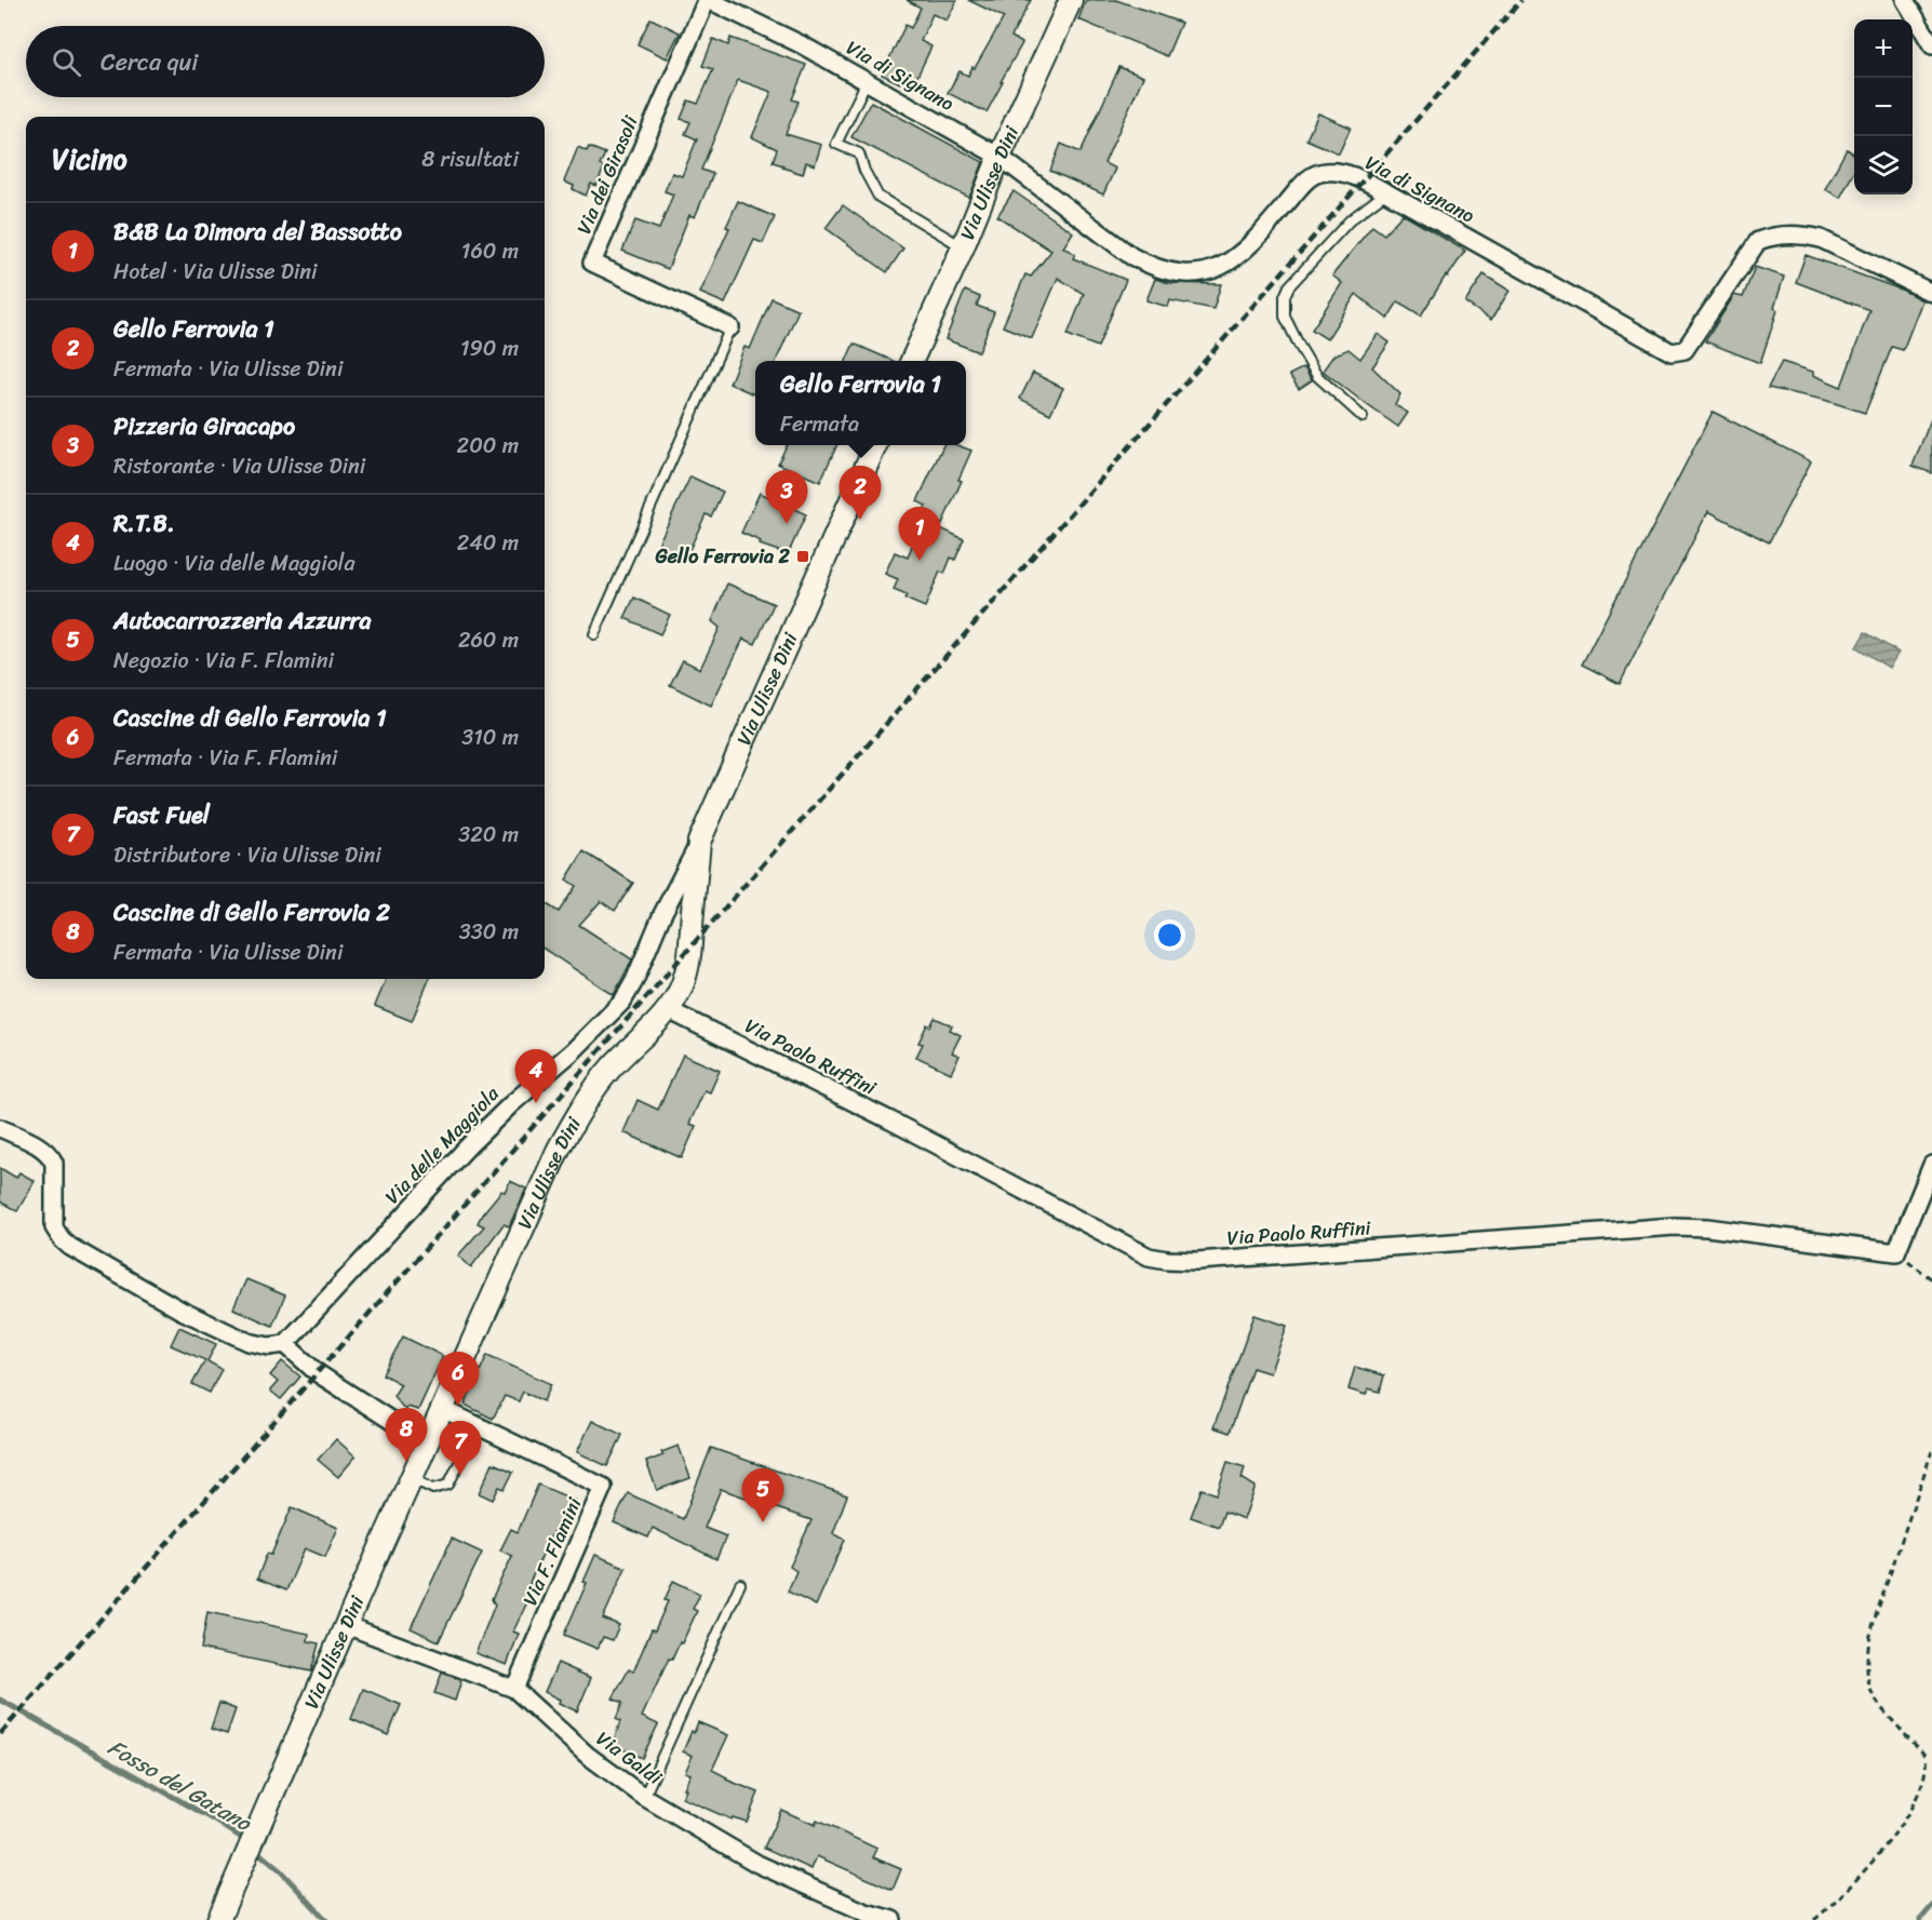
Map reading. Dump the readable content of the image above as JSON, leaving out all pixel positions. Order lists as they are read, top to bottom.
{
  "streets": {
    "street": [
      "Via di Signano",
      "Via dei Girasoli",
      "Via Ulisse Dini",
      "Via Paolo Ruffini",
      "Via delle Maggiola",
      "Via F. Flamini",
      "Via Galdi"
    ]
  },
  "crossings": [
    ["Via di Signano", "Via dei Girasoli"],
    ["Via di Signano", "Via Ulisse Dini"],
    ["Via Ulisse Dini", "Via Paolo Ruffini"],
    ["Via Ulisse Dini", "Via delle Maggiola"],
    ["Via Ulisse Dini", "Via F. Flamini"],
    ["Via Ulisse Dini", "Via Galdi"],
    ["Via F. Flamini", "Via Galdi"]
  ],
  "water": ["Fosso del Gatano"],
  "places": {
    "transit": ["Gello Ferrovia 2"]
  },
  "page": {
    "map_buttons": ["+", "−"],
    "search": "Cerca qui",
    "heading": ["Vicino", "8 risultati"],
    "list": [
      {
        "mark": "1",
        "name": "B&B La Dimora del Bassotto",
        "note": "Hotel · Via Ulisse Dini",
        "value": "160 m"
      },
      {
        "mark": "2",
        "name": "Gello Ferrovia 1",
        "note": "Fermata · Via Ulisse Dini",
        "value": "190 m"
      },
      {
        "mark": "3",
        "name": "Pizzeria Giracapo",
        "note": "Ristorante · Via Ulisse Dini",
        "value": "200 m"
      },
      {
        "mark": "4",
        "name": "R.T.B.",
        "note": "Luogo · Via delle Maggiola",
        "value": "240 m"
      },
      {
        "mark": "5",
        "name": "Autocarrozzeria Azzurra",
        "note": "Negozio · Via F. Flamini",
        "value": "260 m"
      },
      {
        "mark": "6",
        "name": "Cascine di Gello Ferrovia 1",
        "note": "Fermata · Via F. Flamini",
        "value": "310 m"
      },
      {
        "mark": "7",
        "name": "Fast Fuel",
        "note": "Distributore · Via Ulisse Dini",
        "value": "320 m"
      },
      {
        "mark": "8",
        "name": "Cascine di Gello Ferrovia 2",
        "note": "Fermata · Via Ulisse Dini",
        "value": "330 m"
      }
    ],
    "popup": ["Gello Ferrovia 1", "Fermata"],
    "pins": [
      "2",
      "3",
      "1",
      "4",
      "6",
      "8",
      "7",
      "5"
    ]
  }
}
